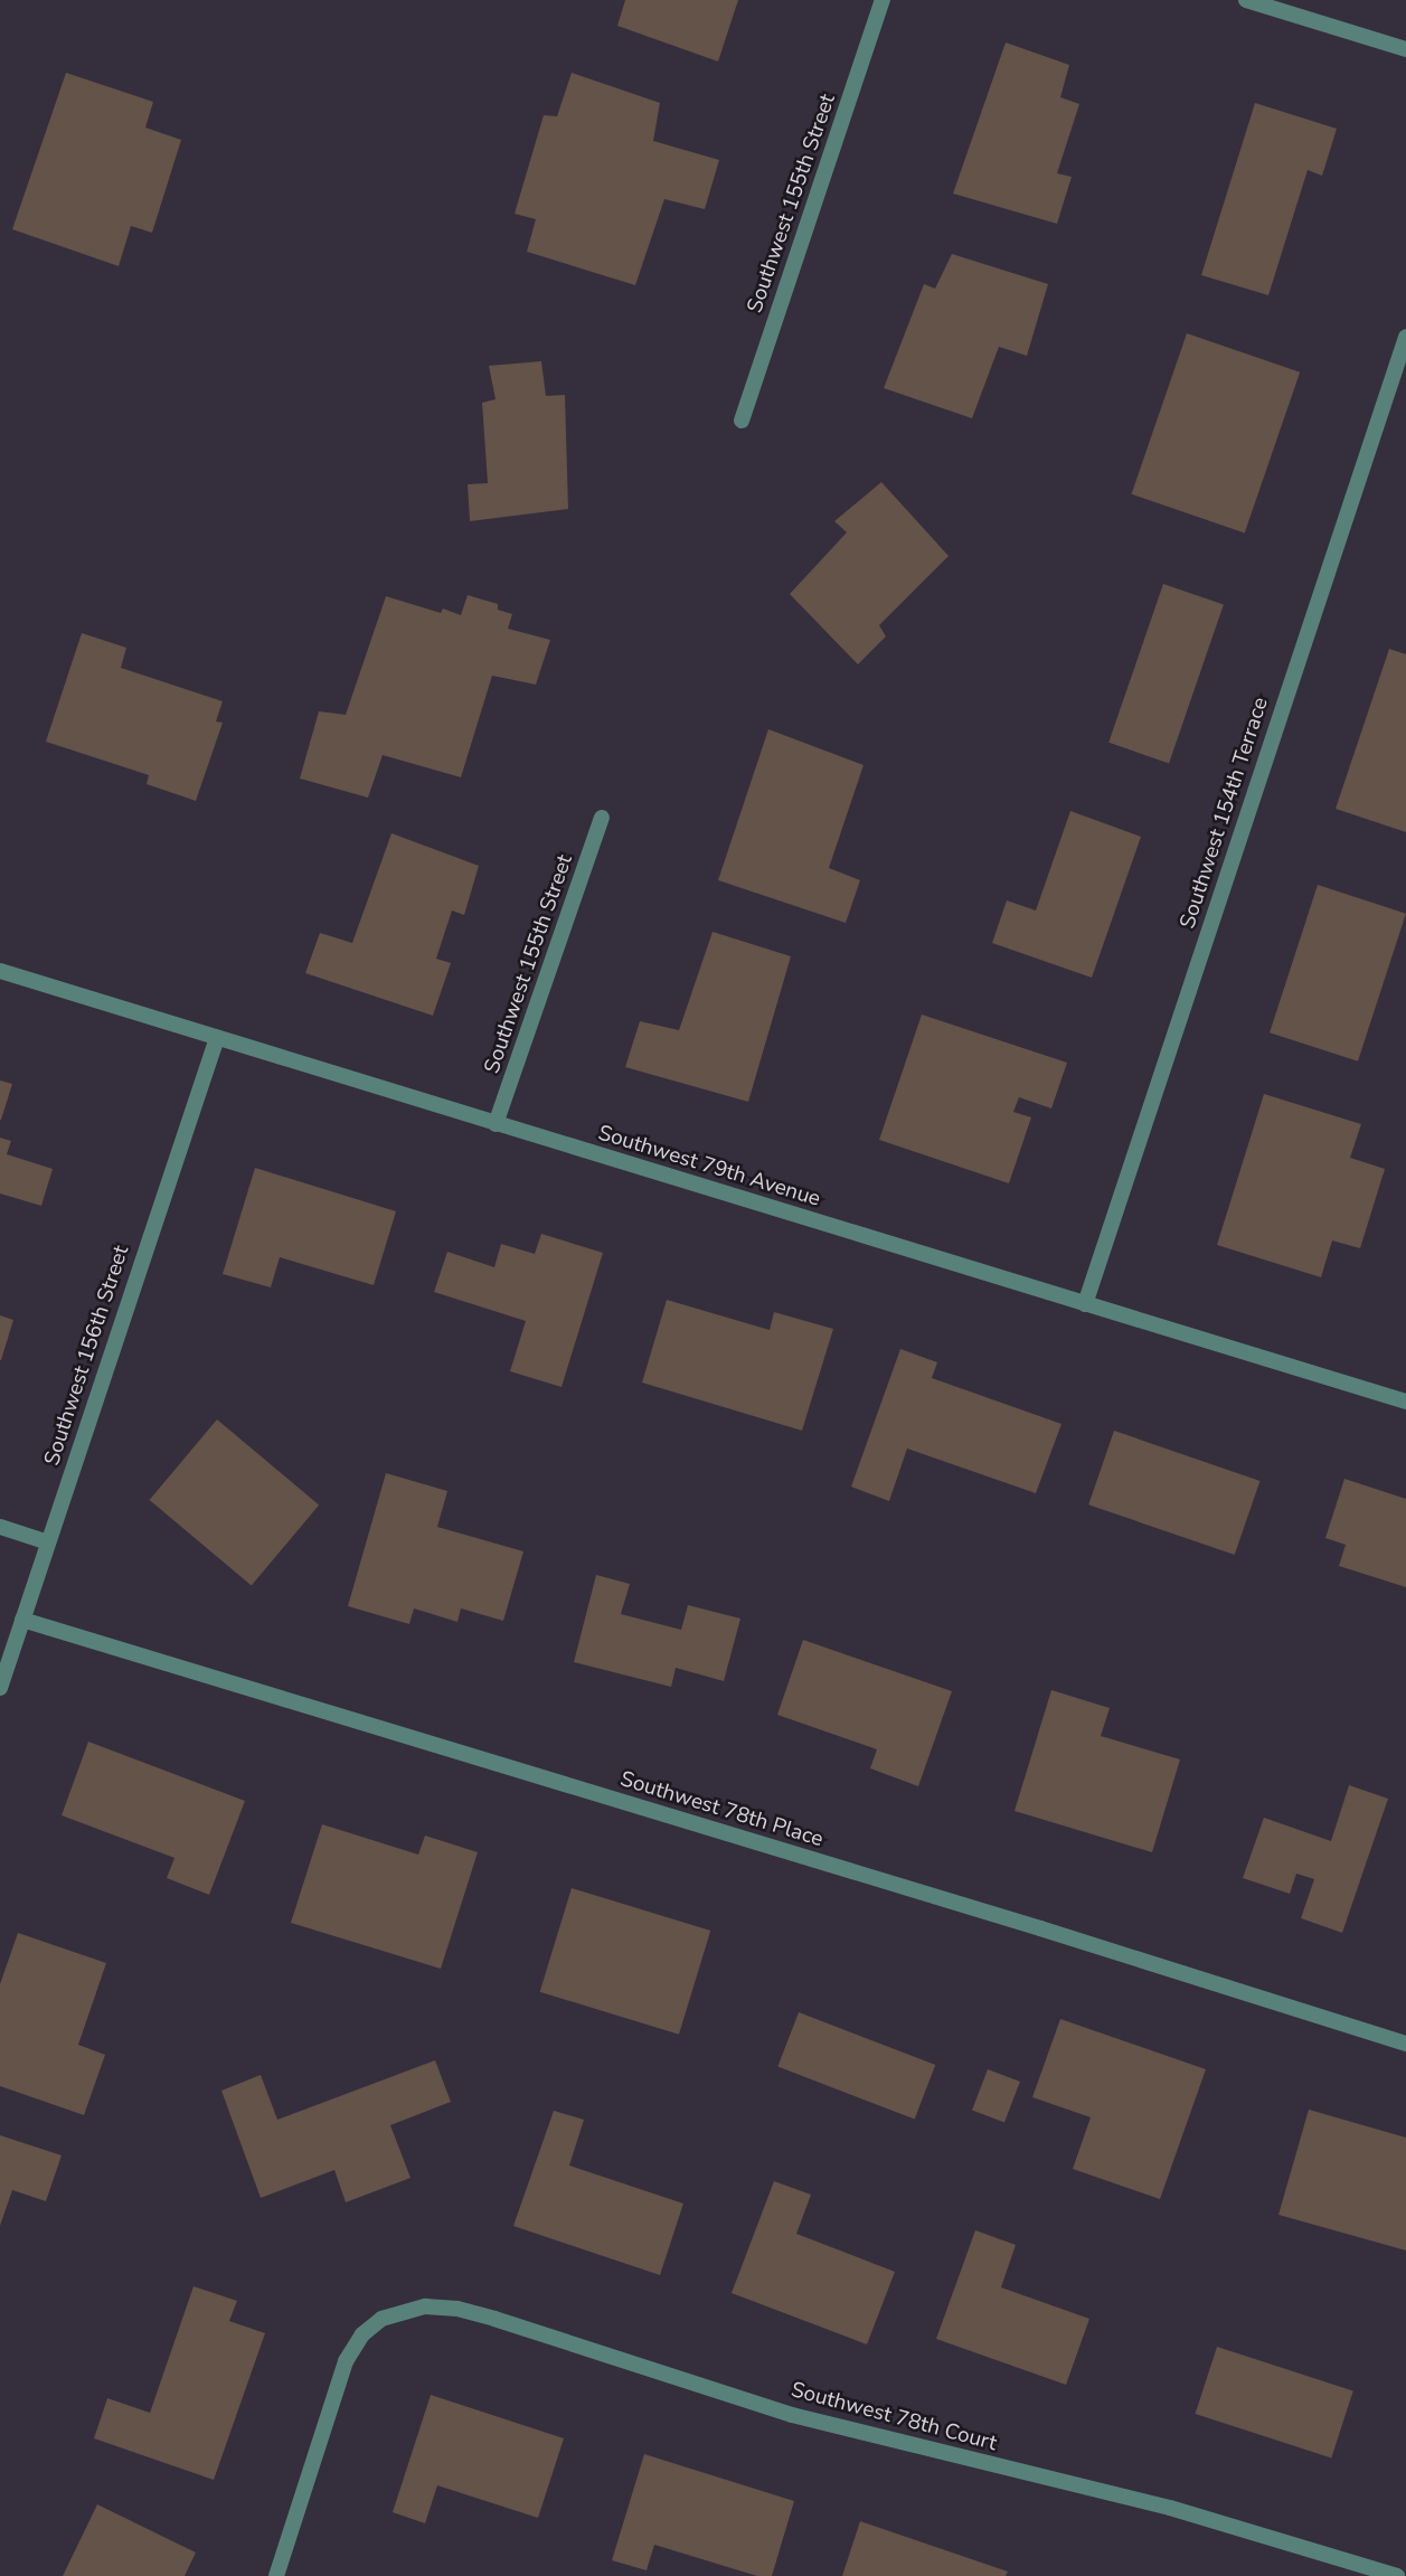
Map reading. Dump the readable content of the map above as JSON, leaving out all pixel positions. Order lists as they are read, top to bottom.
{
  "streets": {
    "street": [
      "Southwest 155th Street",
      "Southwest 154th Terrace",
      "Southwest 79th Avenue",
      "Southwest 156th Street",
      "Southwest 78th Place",
      "Southwest 78th Court"
    ]
  },
  "crossings": [
    ["Southwest 155th Street", "Southwest 79th Avenue"],
    ["Southwest 154th Terrace", "Southwest 79th Avenue"],
    ["Southwest 79th Avenue", "Southwest 156th Street"],
    ["Southwest 156th Street", "Southwest 78th Place"]
  ]
}
